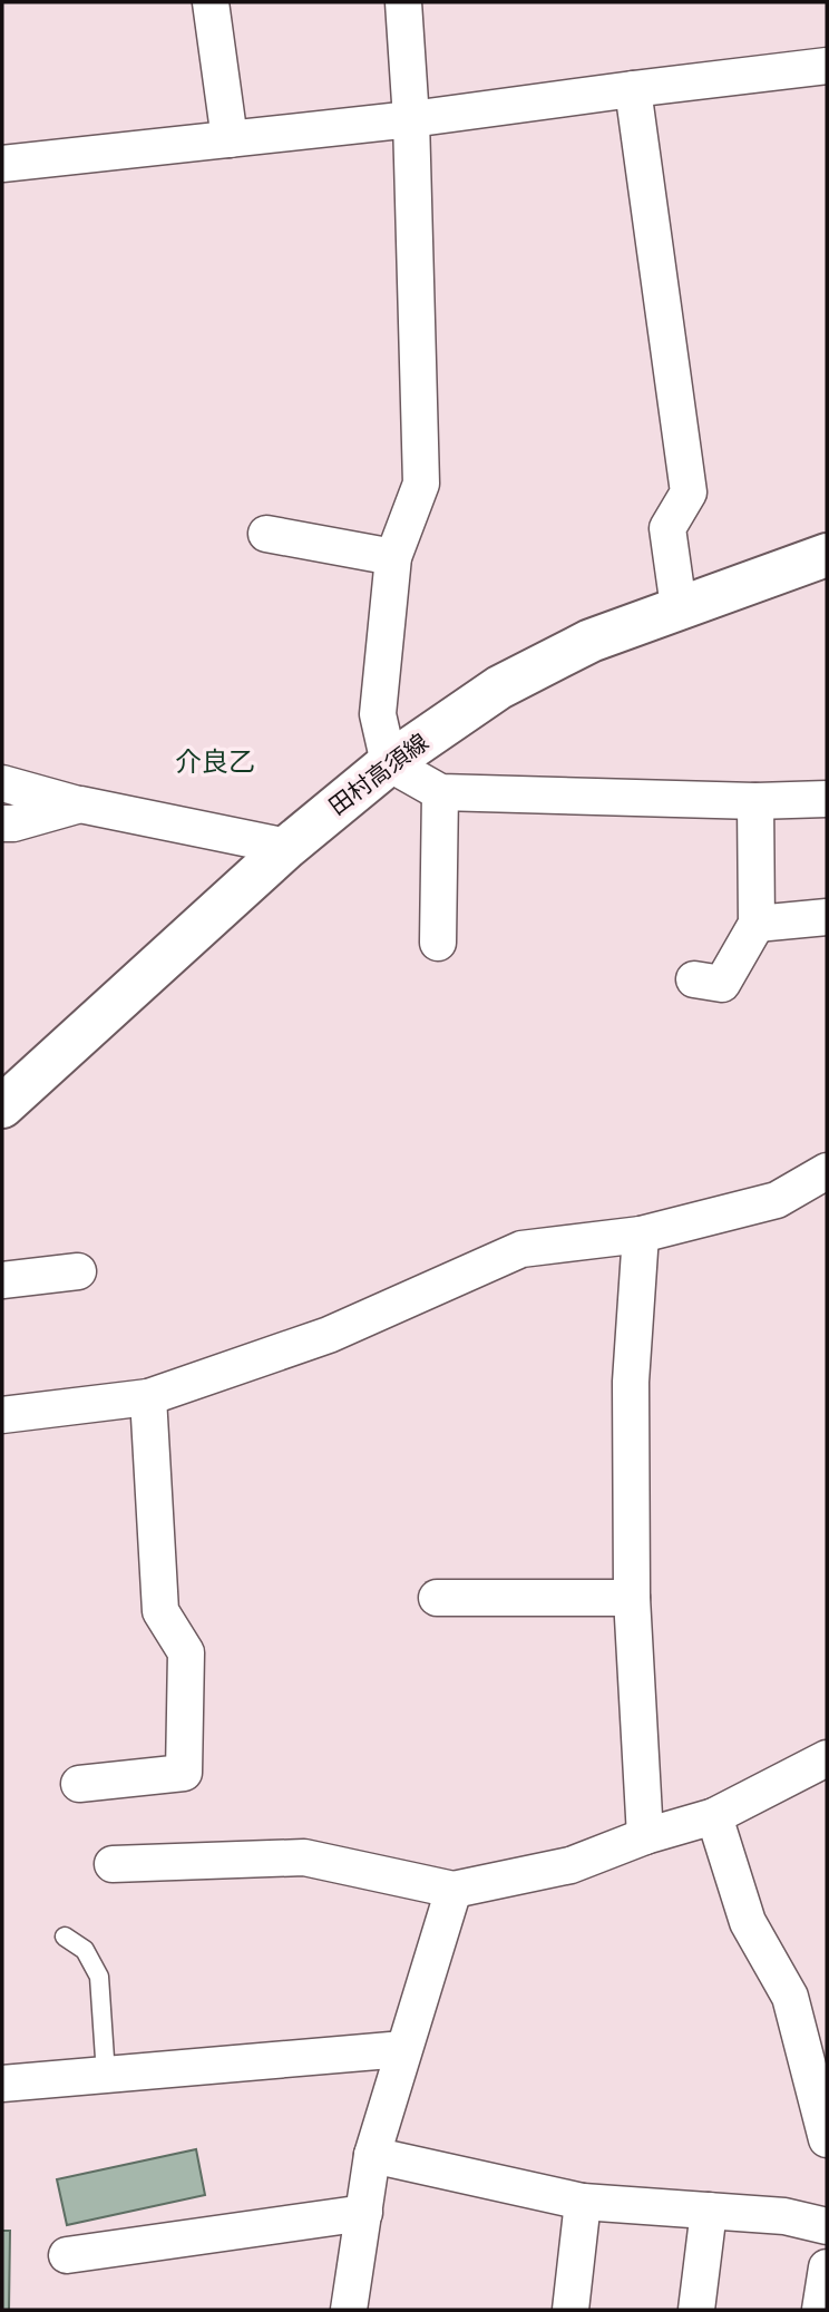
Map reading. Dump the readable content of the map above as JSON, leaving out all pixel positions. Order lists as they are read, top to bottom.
{
  "streets": {
    "main road": ["田村高須線"]
  },
  "districts": ["介良乙"]
}
